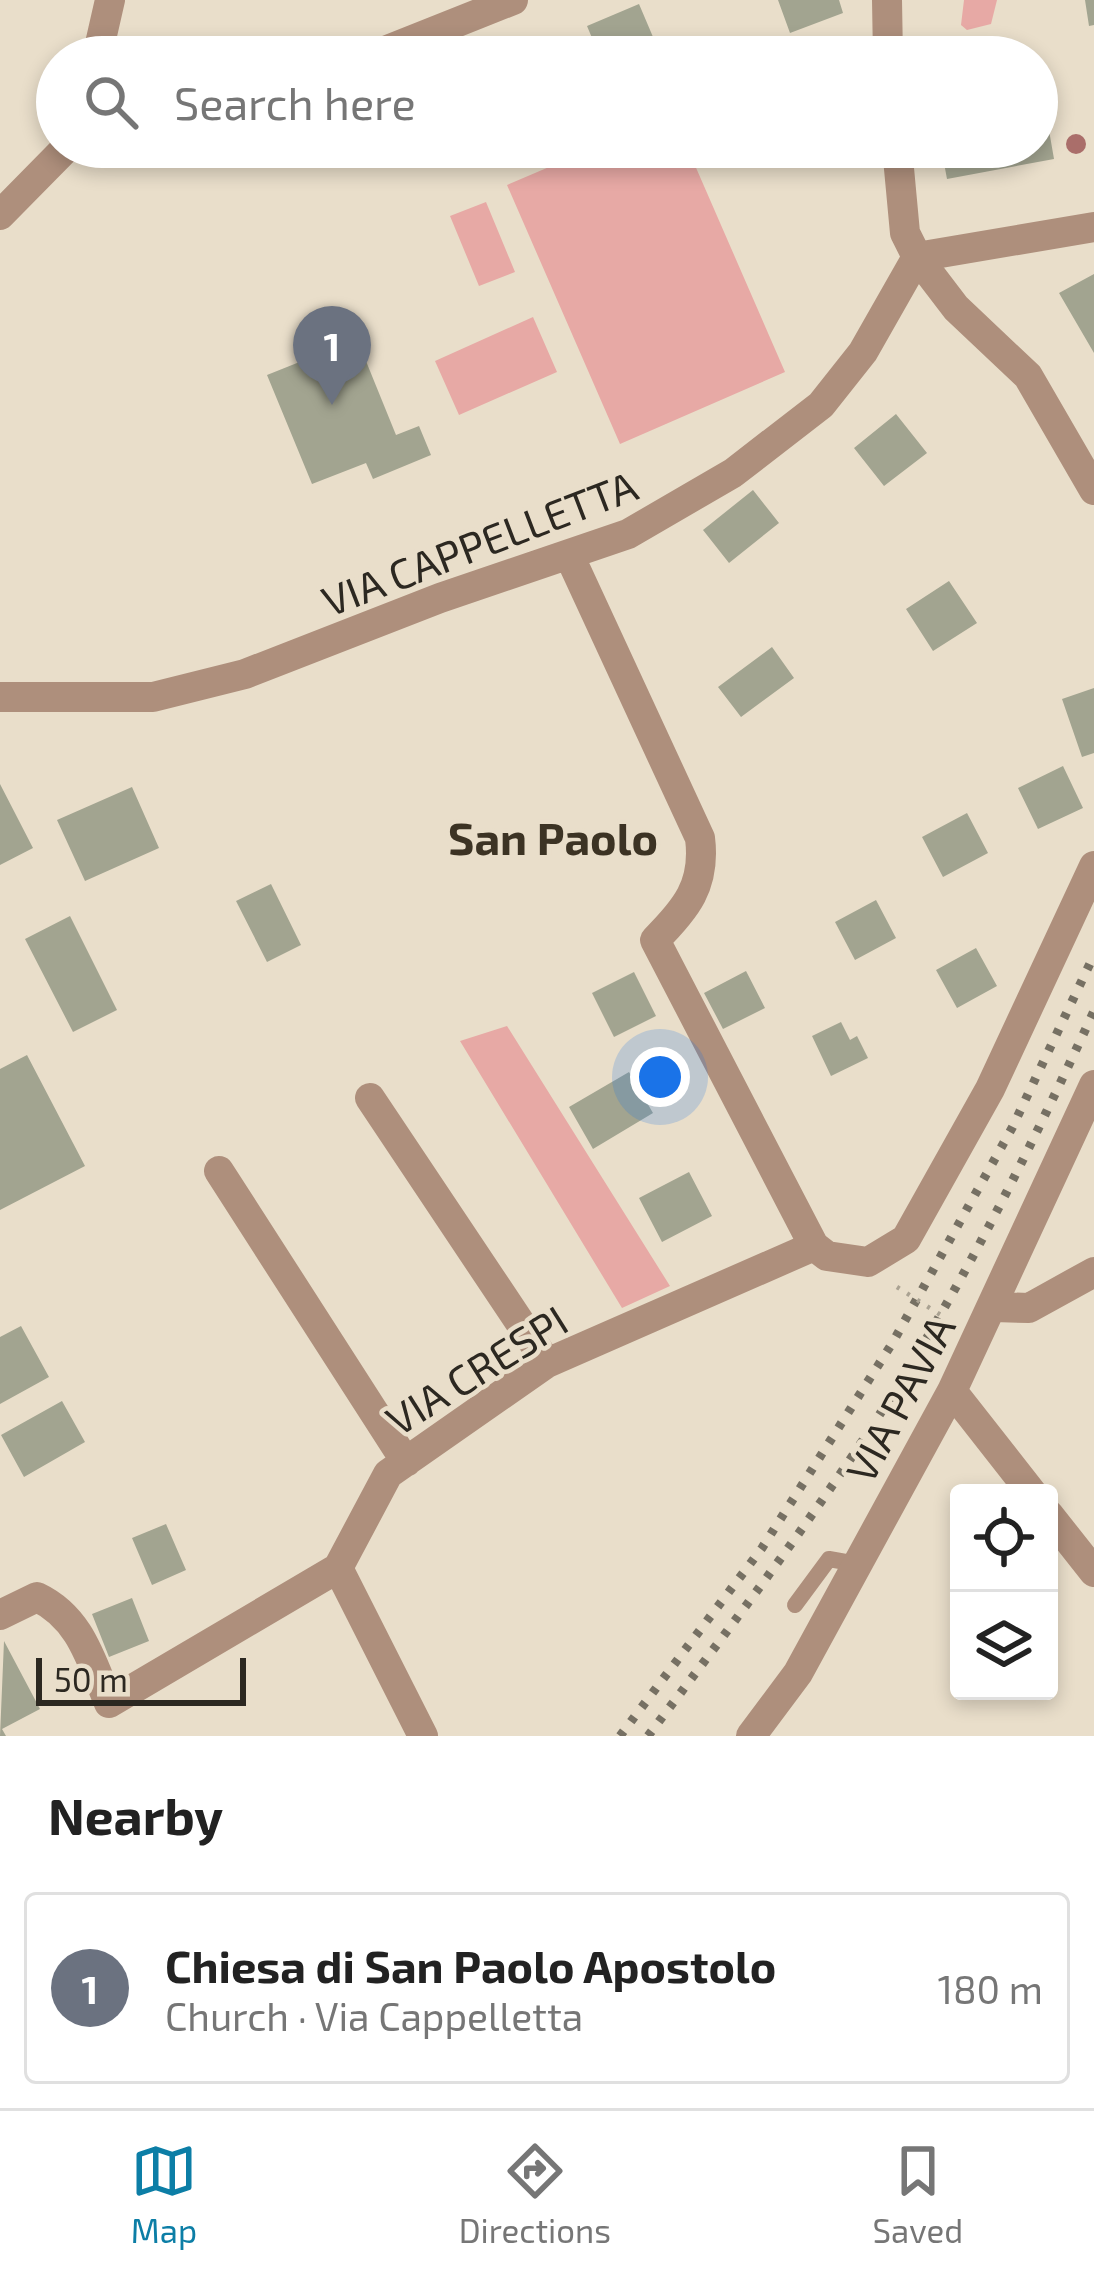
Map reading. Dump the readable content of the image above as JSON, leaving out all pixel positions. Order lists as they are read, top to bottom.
{
  "streets": {
    "street": ["VIA CAPPELLETTA", "VIA CRESPI", "VIA PAVIA"]
  },
  "districts": ["San Paolo"],
  "scale_bar": "50 m",
  "page": {
    "search": "Search here",
    "pins": "1",
    "scale": "50 m",
    "heading": "Nearby",
    "list": [
      {
        "mark": "1",
        "name": "Chiesa di San Paolo Apostolo",
        "note": "Church · Via Cappelletta",
        "value": "180 m"
      }
    ],
    "nav": ["Map", "Directions", "Saved"]
  }
}
